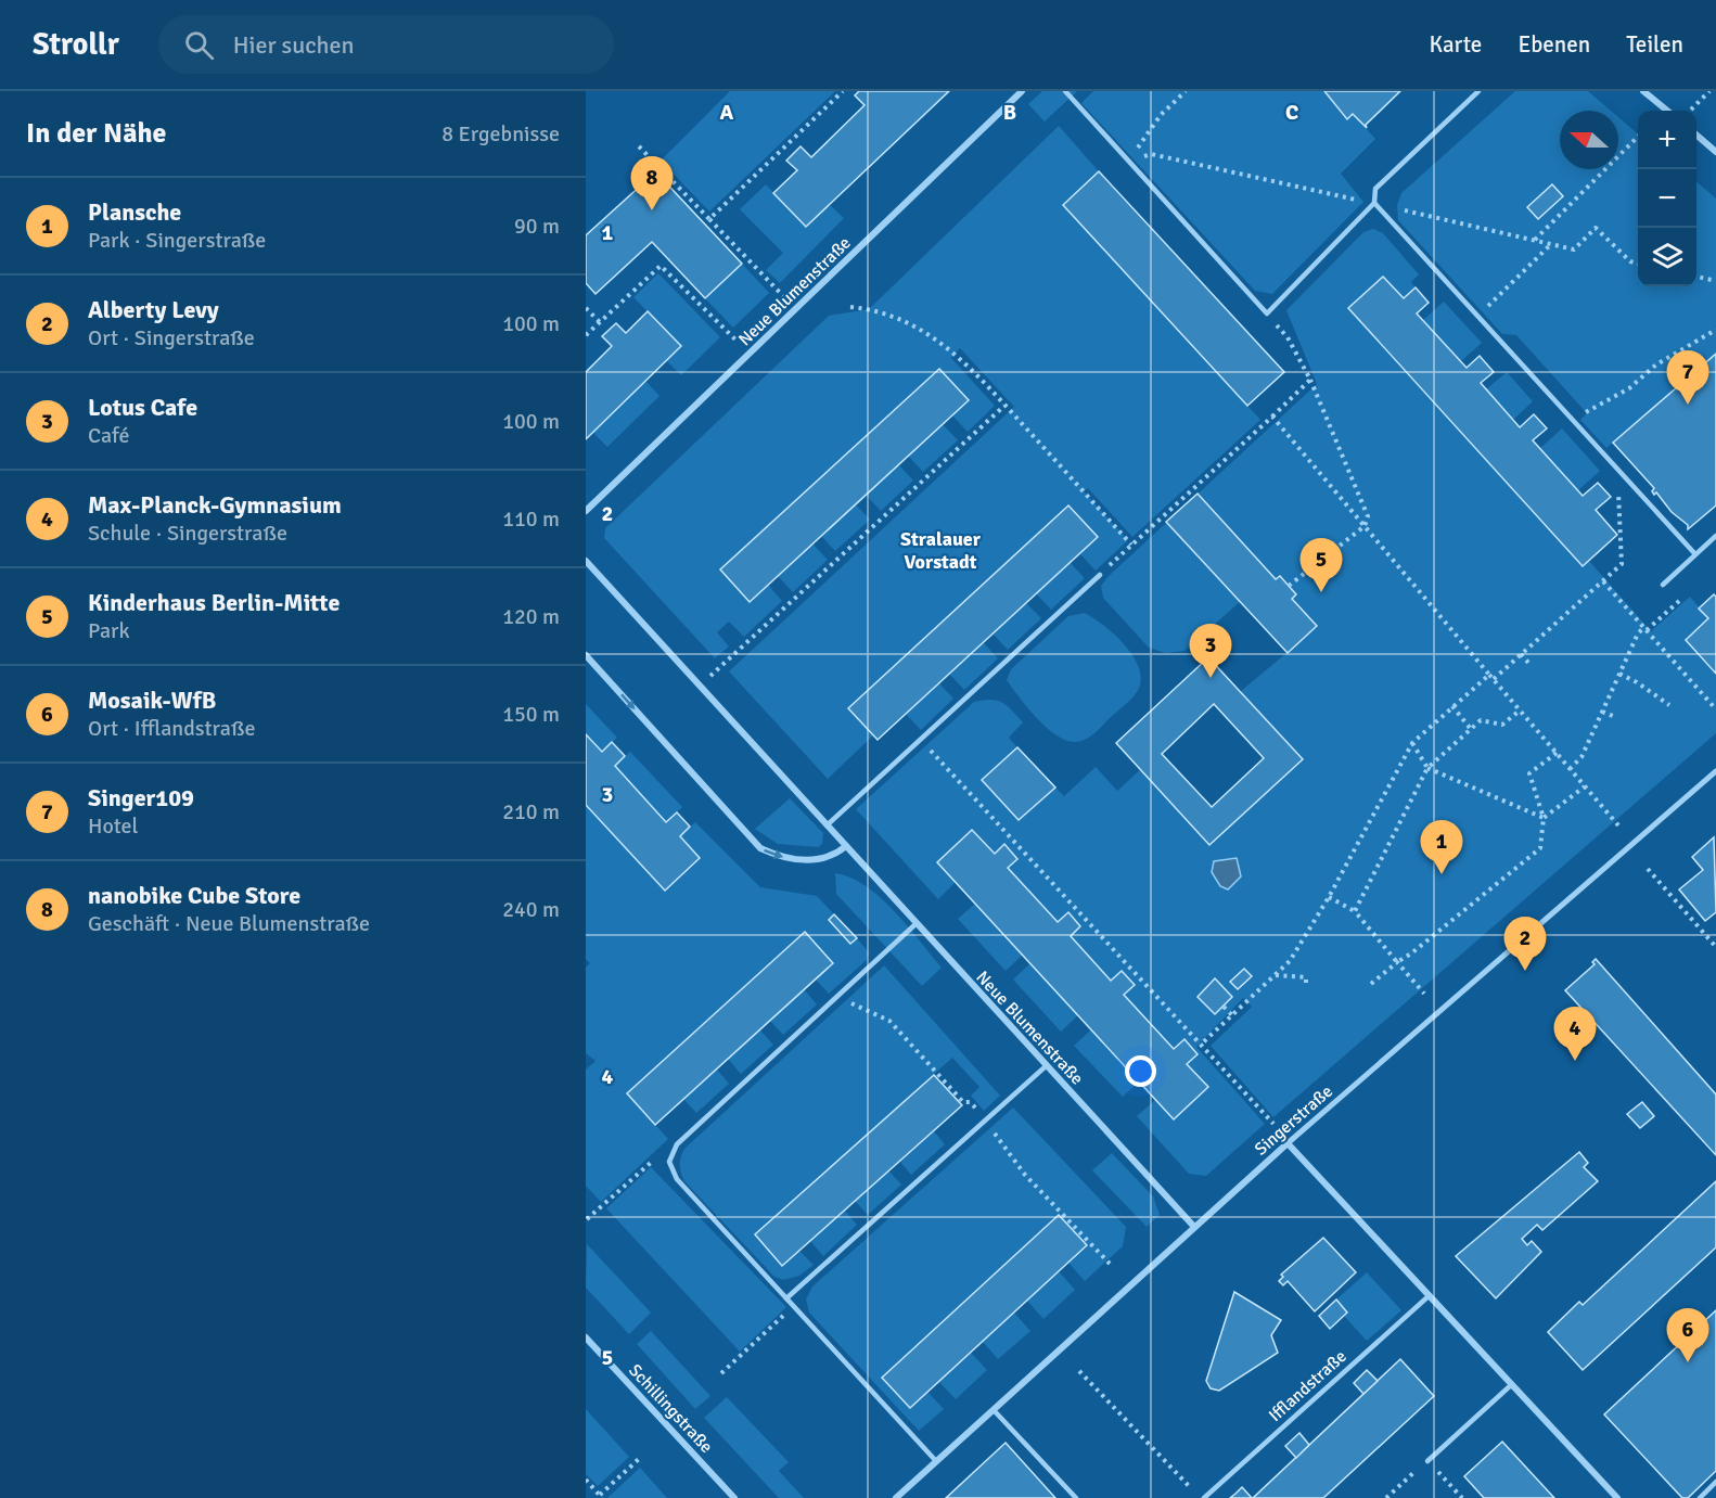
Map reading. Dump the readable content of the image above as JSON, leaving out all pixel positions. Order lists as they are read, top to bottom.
{
  "streets": {
    "street": ["Neue Blumenstraße", "Singerstraße", "Schillingstraße"],
    "lane": ["Ifflandstraße"]
  },
  "crossings": [
    ["Neue Blumenstraße", "Singerstraße"]
  ],
  "districts": ["Stralauer Vorstadt"],
  "north": "left",
  "page": {
    "header": "Strollr",
    "search": "Hier suchen",
    "nav": ["Karte", "Ebenen", "Teilen"],
    "heading": ["In der Nähe", "8 Ergebnisse"],
    "map_buttons": ["+", "−"],
    "pins": [
      "8",
      "7",
      "5",
      "3",
      "1",
      "2",
      "4",
      "6"
    ],
    "list": [
      {
        "mark": "1",
        "name": "Plansche",
        "note": "Park · Singerstraße",
        "value": "90 m"
      },
      {
        "mark": "2",
        "name": "Alberty Levy",
        "note": "Ort · Singerstraße",
        "value": "100 m"
      },
      {
        "mark": "3",
        "name": "Lotus Cafe",
        "note": "Café",
        "value": "100 m"
      },
      {
        "mark": "4",
        "name": "Max-Planck-Gymnasium",
        "note": "Schule · Singerstraße",
        "value": "110 m"
      },
      {
        "mark": "5",
        "name": "Kinderhaus Berlin-Mitte",
        "note": "Park",
        "value": "120 m"
      },
      {
        "mark": "6",
        "name": "Mosaik-WfB",
        "note": "Ort · Ifflandstraße",
        "value": "150 m"
      },
      {
        "mark": "7",
        "name": "Singer109",
        "note": "Hotel",
        "value": "210 m"
      },
      {
        "mark": "8",
        "name": "nanobike Cube Store",
        "note": "Geschäft · Neue Blumenstraße",
        "value": "240 m"
      }
    ]
  },
  "grid": {
    "columns": ["A", "B", "C"],
    "rows": [
      "1",
      "2",
      "3",
      "4",
      "5"
    ]
  }
}
